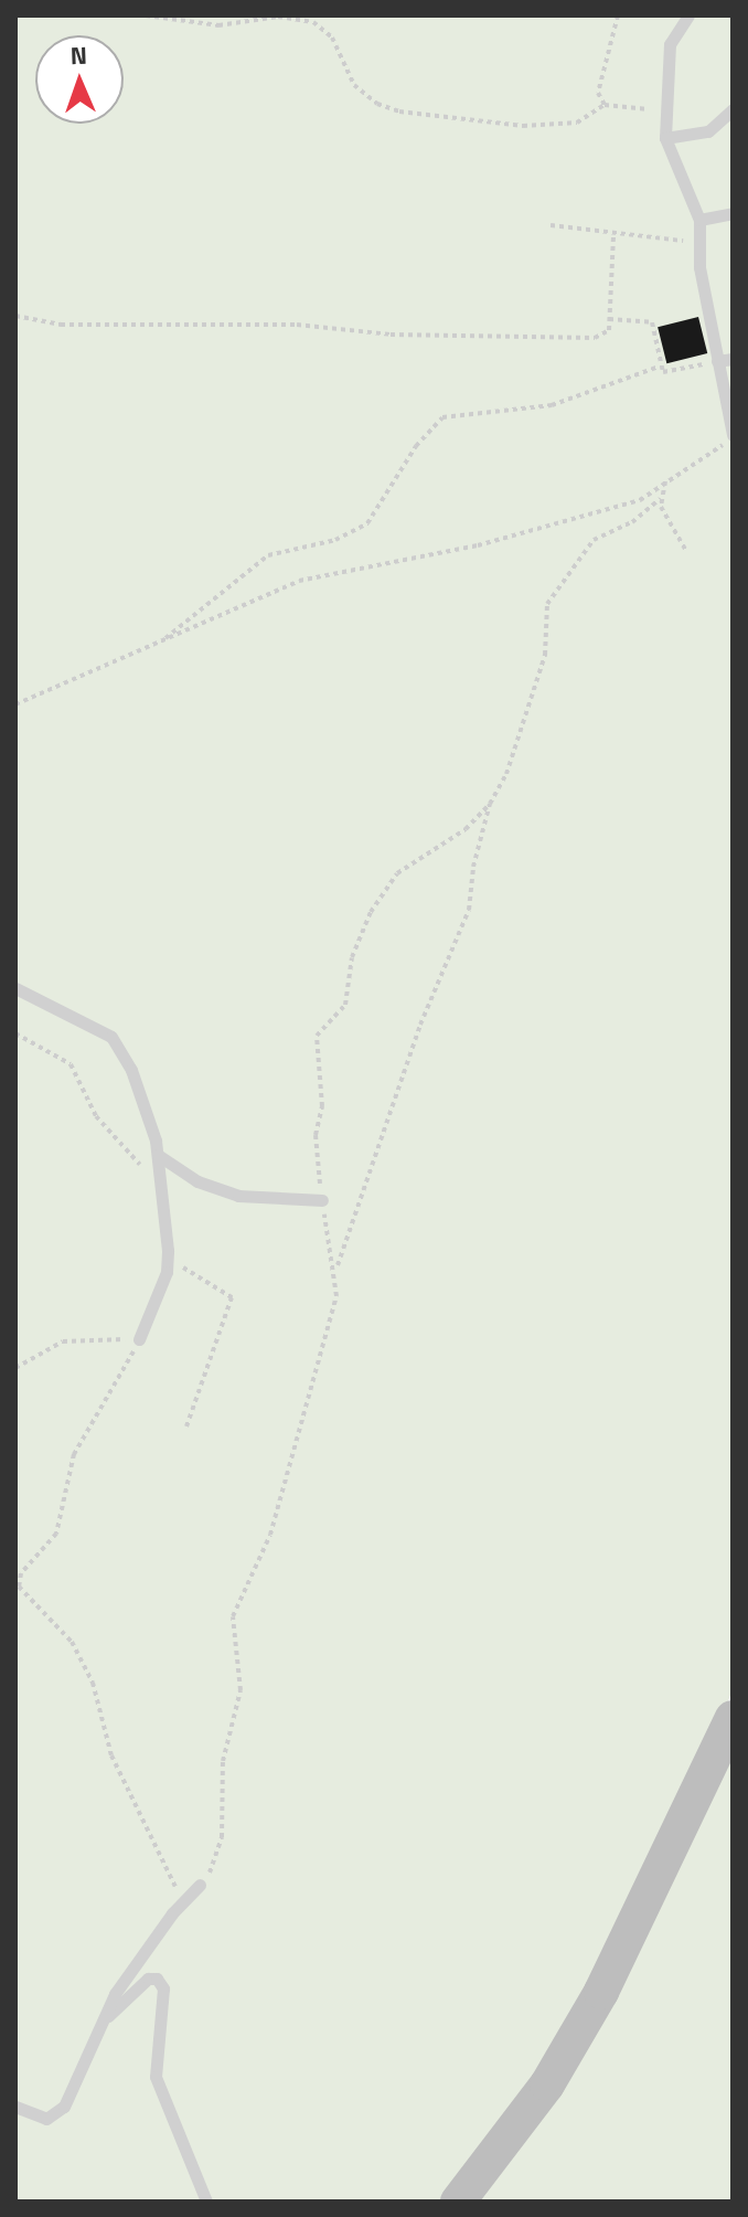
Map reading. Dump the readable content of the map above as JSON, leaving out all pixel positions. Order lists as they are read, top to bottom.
{
  "north": "top"
}
